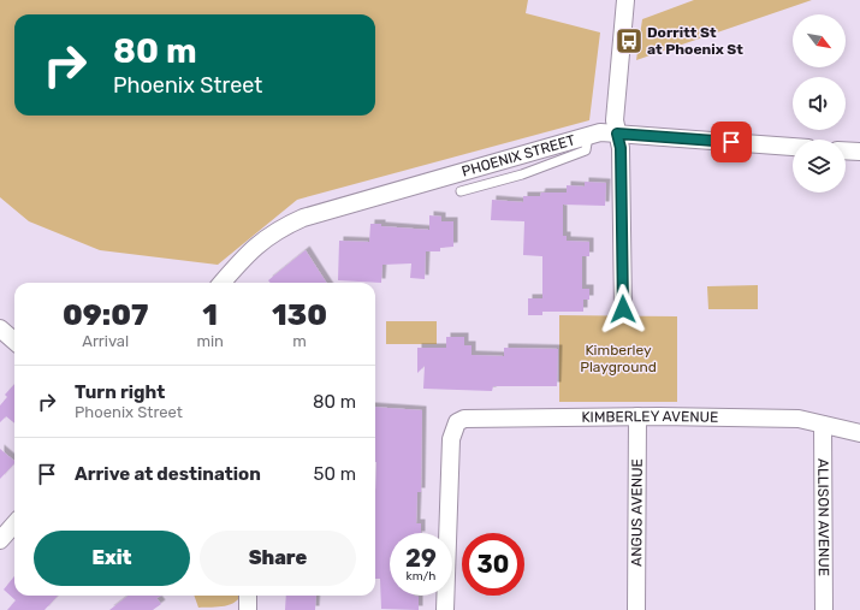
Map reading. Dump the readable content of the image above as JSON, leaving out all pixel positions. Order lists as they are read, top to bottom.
{
  "streets": {
    "street": [
      "PHOENIX STREET",
      "KIMBERLEY AVENUE",
      "ANGUS AVENUE",
      "ALLISON AVENUE"
    ]
  },
  "crossings": [
    ["KIMBERLEY AVENUE", "ANGUS AVENUE"],
    ["KIMBERLEY AVENUE", "ALLISON AVENUE"]
  ],
  "parks": ["Kimberley Playground"],
  "places": {
    "bus stop": ["Dorritt St at Phoenix St"]
  },
  "north": "bottom right",
  "page": {
    "turn": ["80 m", "Phoenix Street"],
    "eta": [
      "09:07",
      "Arrival",
      "1",
      "min",
      "130",
      "m"
    ],
    "list": [
      {
        "name": "Turn right",
        "note": "Phoenix Street",
        "value": "80 m"
      },
      {
        "name": "Arrive at destination",
        "value": "50 m"
      }
    ],
    "buttons": ["Exit", "Share"],
    "speed": "29 km/h",
    "limit": "30"
  }
}
